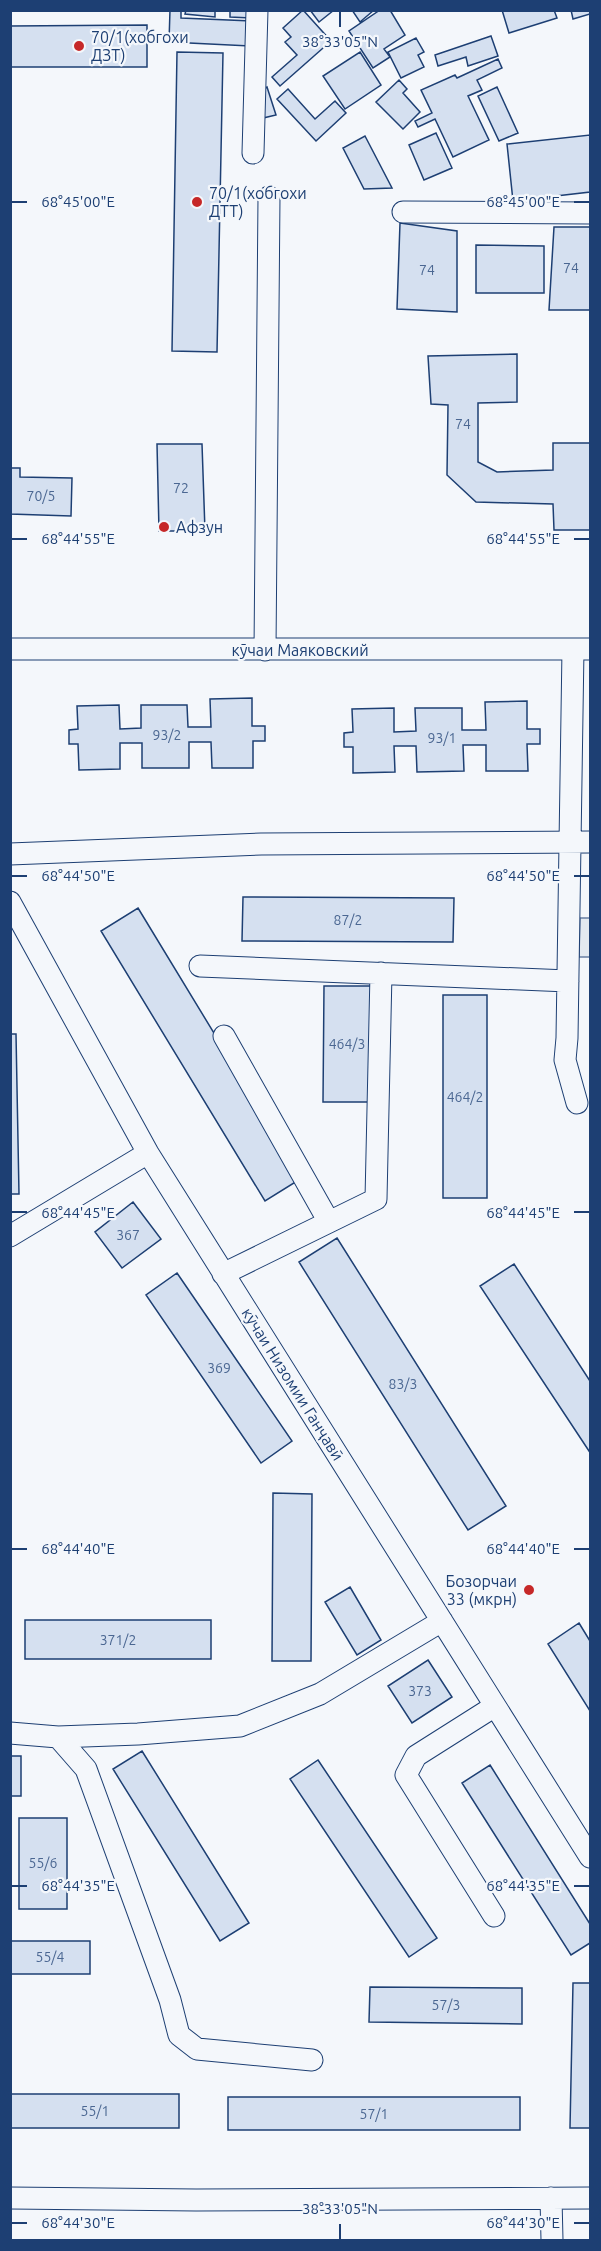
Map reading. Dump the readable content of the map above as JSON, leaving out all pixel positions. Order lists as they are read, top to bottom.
{
  "streets": {
    "street": ["кӯчаи Маяковский", "кӯчаи Низомии Ганҷавӣ"]
  },
  "places": [
    "70/1(хобгохи ДЗТ)",
    "70/1(хобгохи ДТТ)",
    "Афзун",
    "Бозорчаи 33 (мкрн)"
  ],
  "house_numbers": [
    "74",
    "74",
    "74",
    "72",
    "70/5",
    "93/2",
    "93/1",
    "87/2",
    "464/3",
    "464/2",
    "367",
    "369",
    "83/3",
    "371/2",
    "373",
    "55/6",
    "55/4",
    "57/3",
    "55/1",
    "57/1"
  ],
  "coordinates": [
    "38°33'05\"N",
    "68°45'00\"E",
    "68°44'55\"E",
    "68°44'50\"E",
    "68°44'45\"E",
    "68°44'40\"E",
    "68°44'35\"E",
    "68°44'30\"E"
  ]
}
